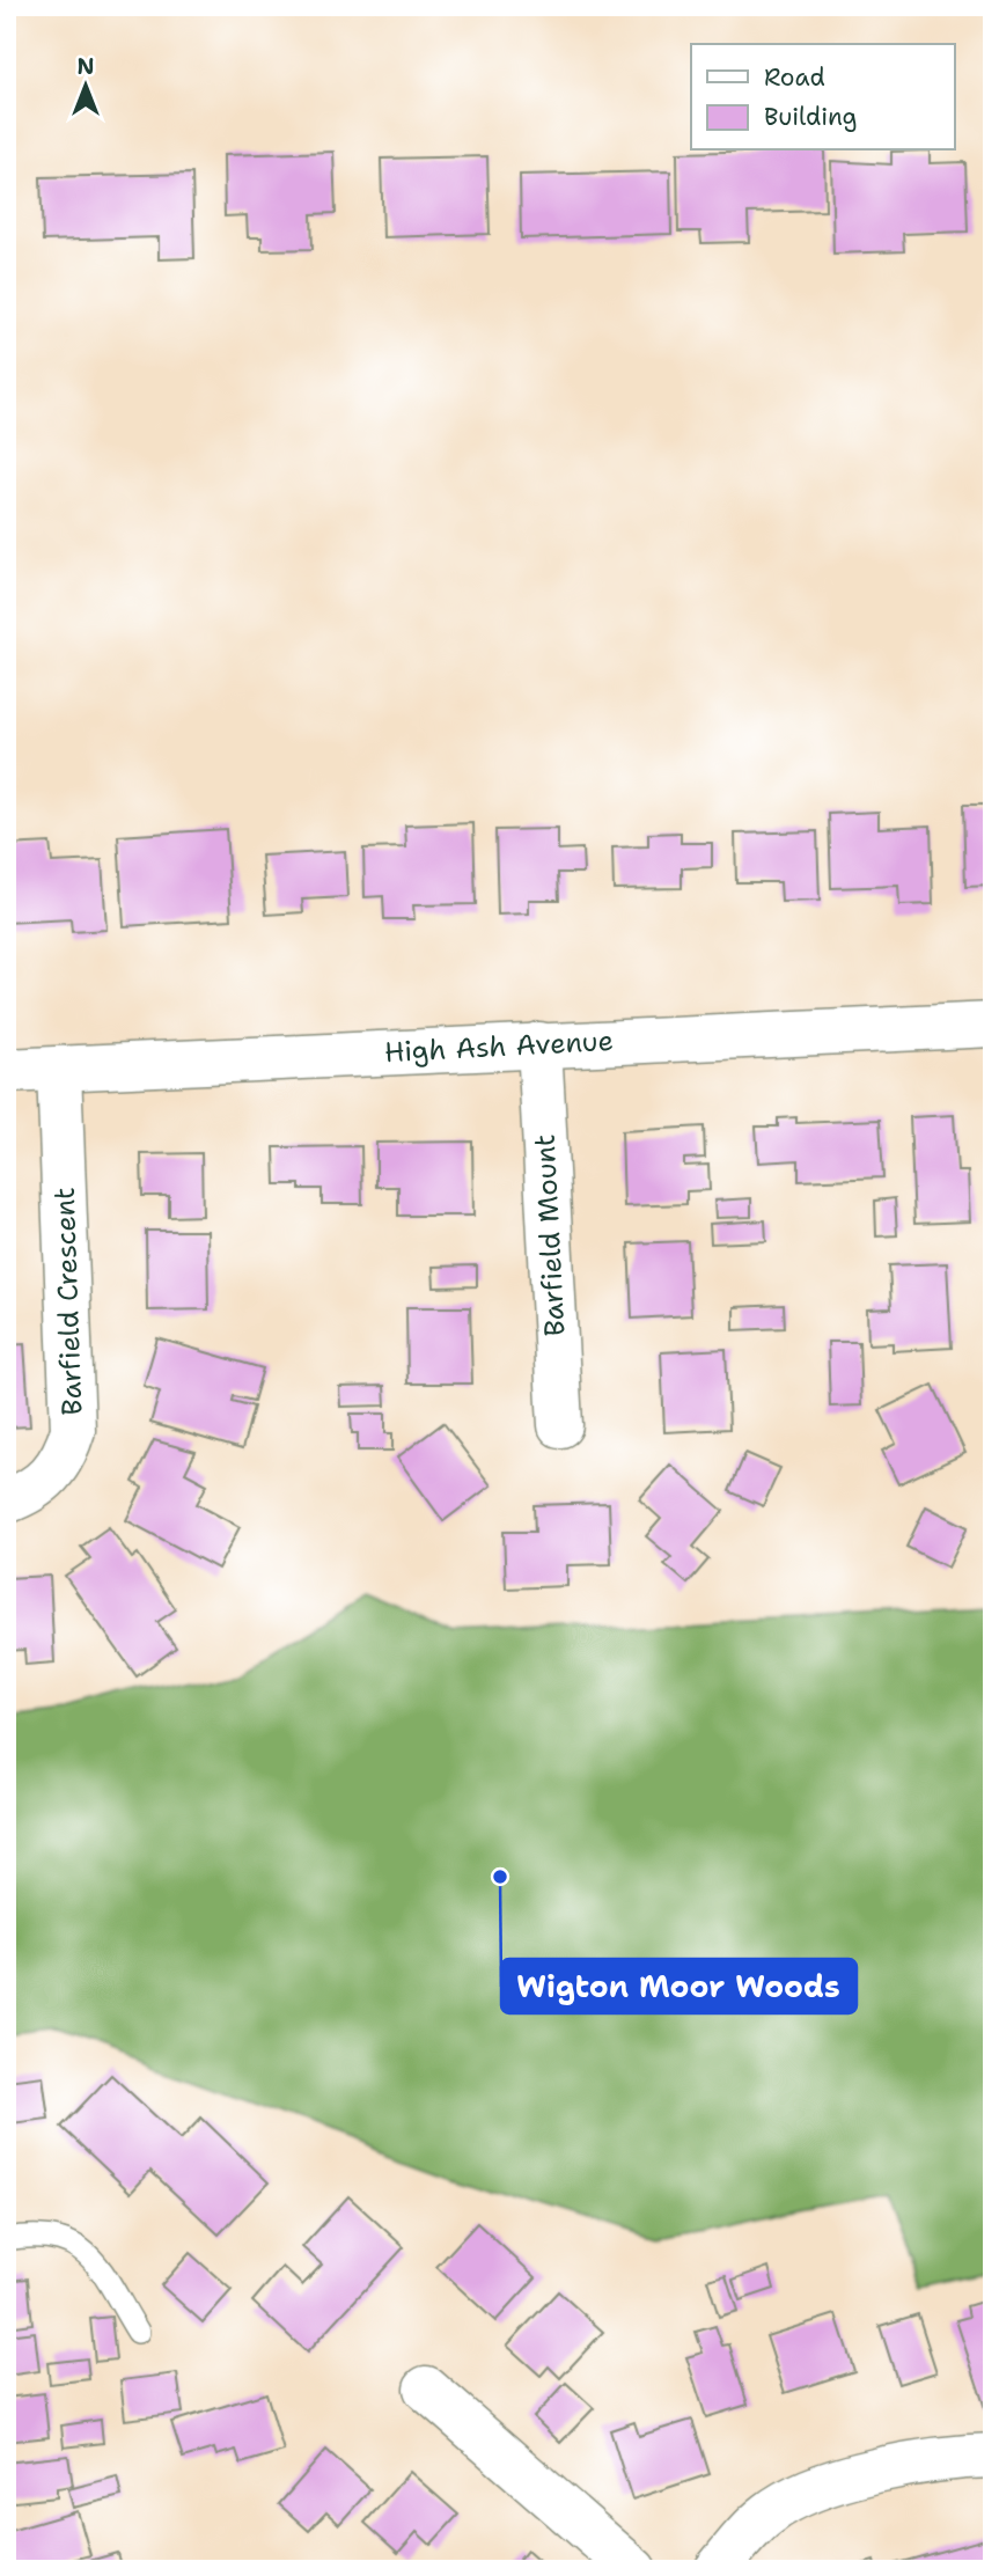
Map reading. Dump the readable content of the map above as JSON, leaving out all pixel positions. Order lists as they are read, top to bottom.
{
  "streets": {
    "street": ["High Ash Avenue", "Barfield Mount", "Barfield Crescent"]
  },
  "crossings": [
    ["High Ash Avenue", "Barfield Mount"],
    ["High Ash Avenue", "Barfield Crescent"]
  ],
  "places": ["Wigton Moor Woods"],
  "legend": ["Road", "Building"],
  "north": "top"
}
